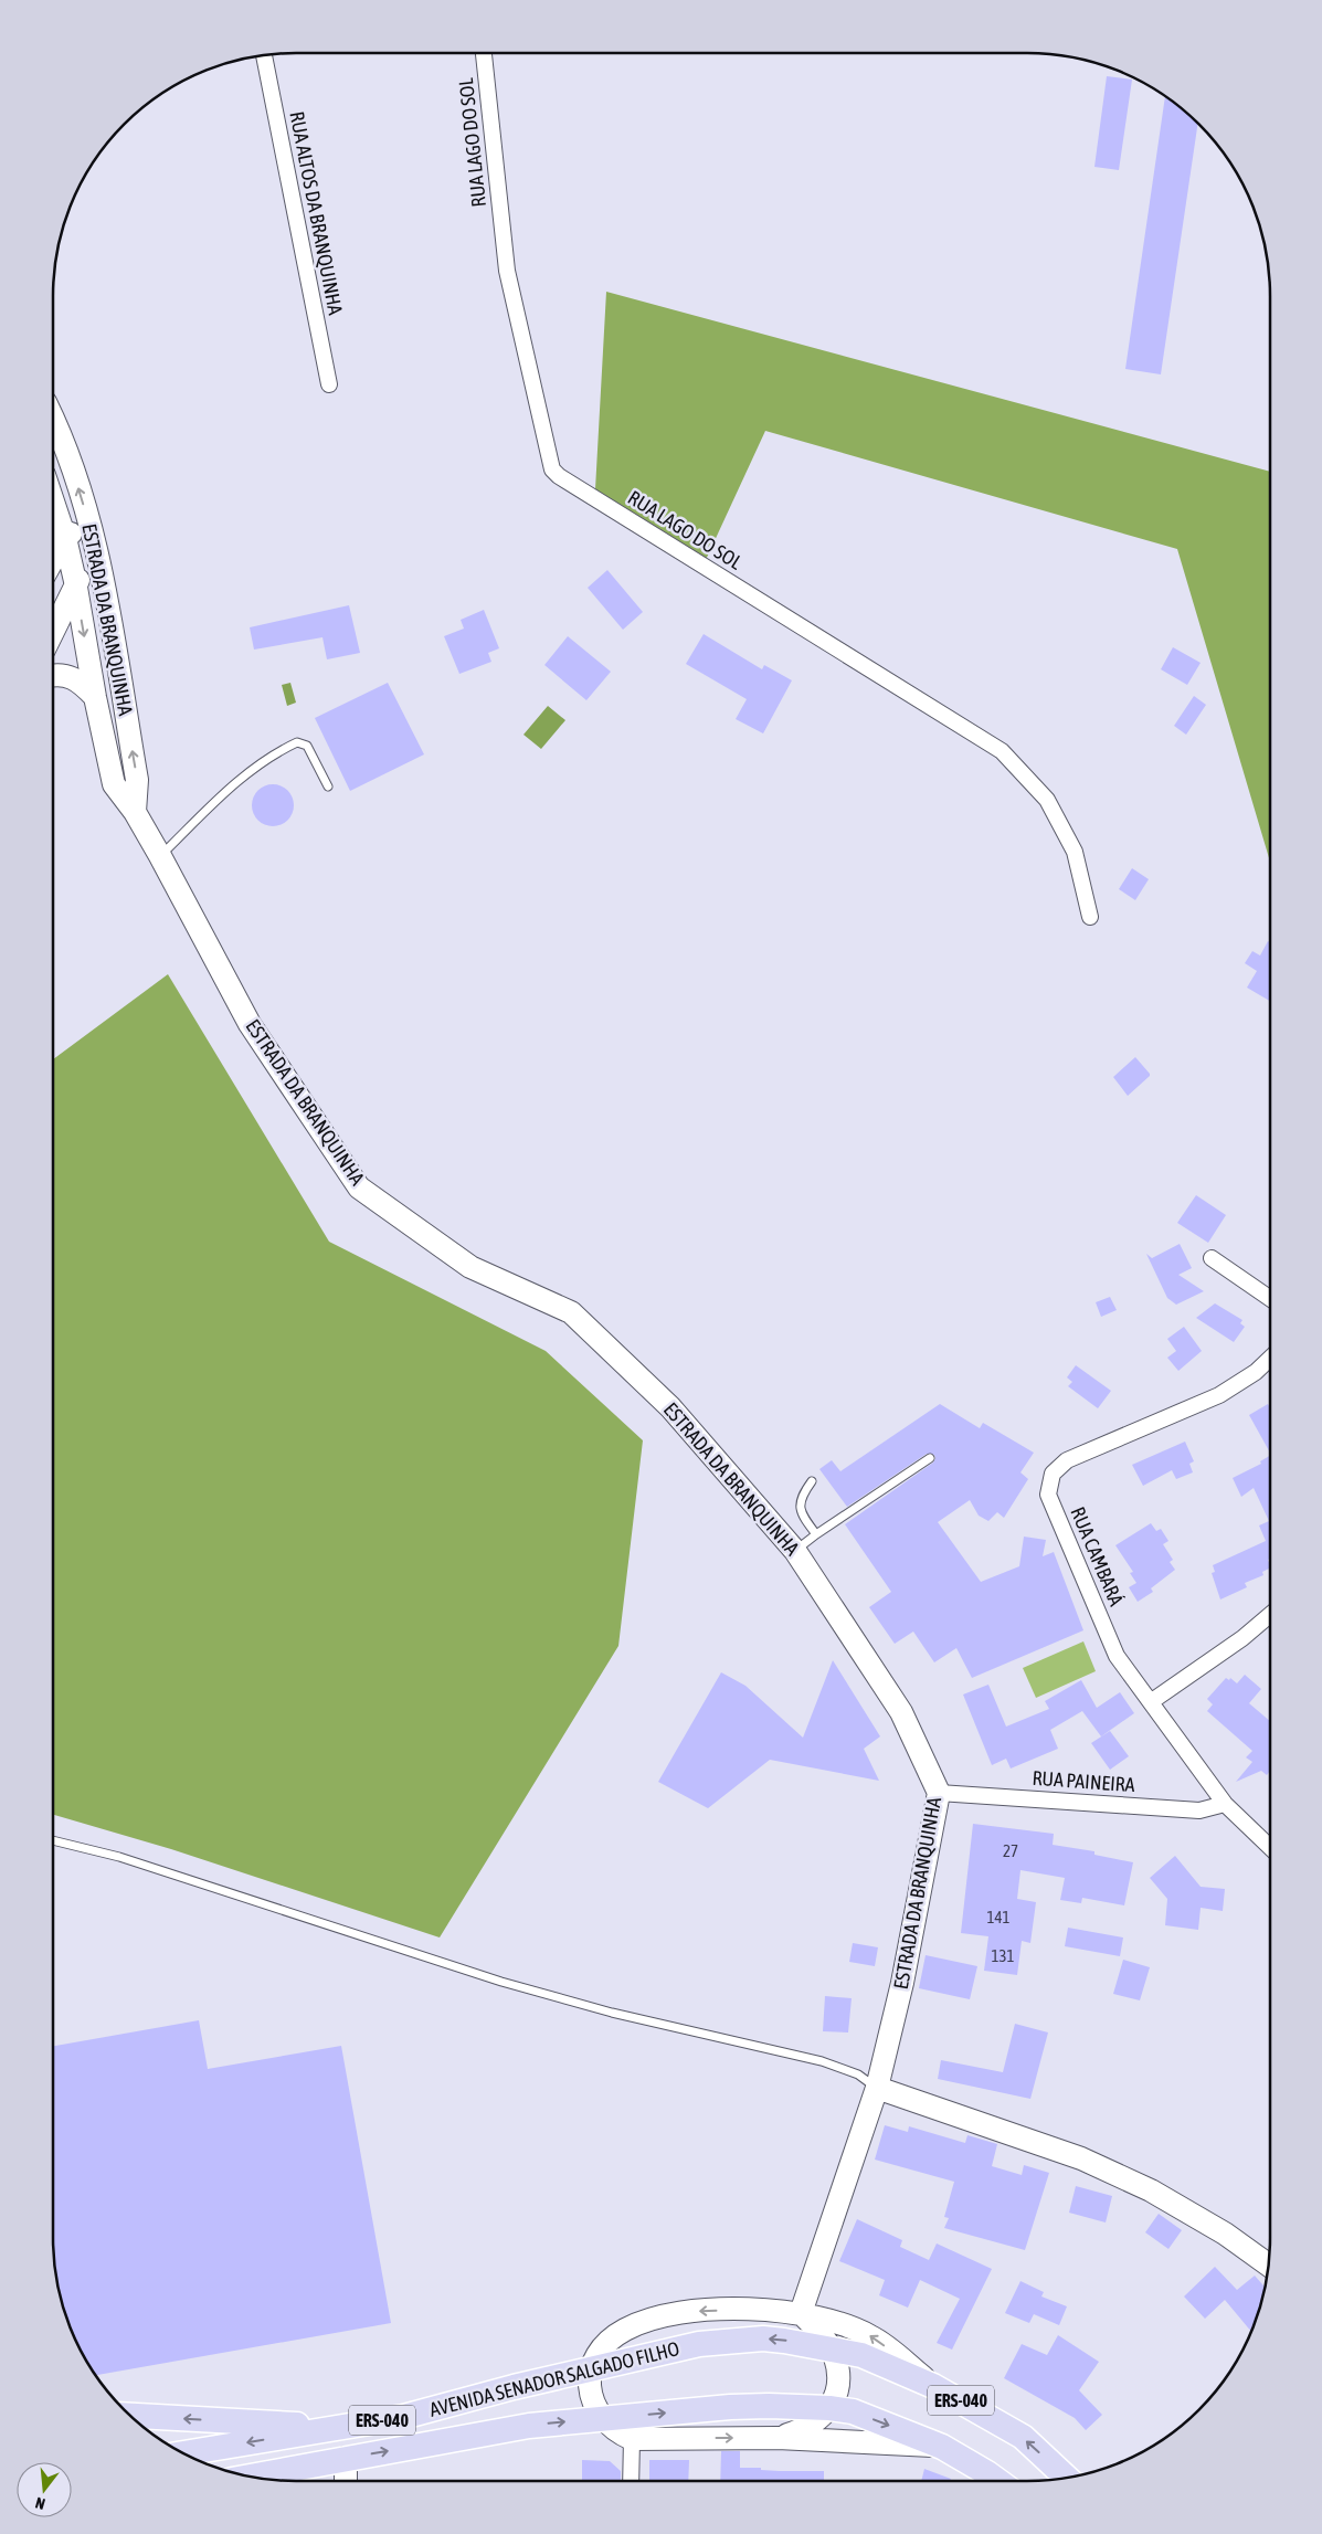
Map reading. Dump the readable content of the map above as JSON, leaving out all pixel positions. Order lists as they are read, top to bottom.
{
  "streets": {
    "main road": ["ESTRADA DA BRANQUINHA", "AVENIDA SENADOR SALGADO FILHO", "ERS-040"],
    "street": [
      "RUA LAGO DO SOL",
      "RUA ALTOS DA BRANQUINHA",
      "RUA CAMBARÁ",
      "RUA PAINEIRA"
    ]
  },
  "crossings": [
    ["ESTRADA DA BRANQUINHA", "RUA PAINEIRA"],
    ["ESTRADA DA BRANQUINHA", "AVENIDA SENADOR SALGADO FILHO"],
    ["RUA CAMBARÁ", "RUA PAINEIRA"]
  ],
  "house_numbers": ["27", "141", "131"],
  "north": "bottom"
}
